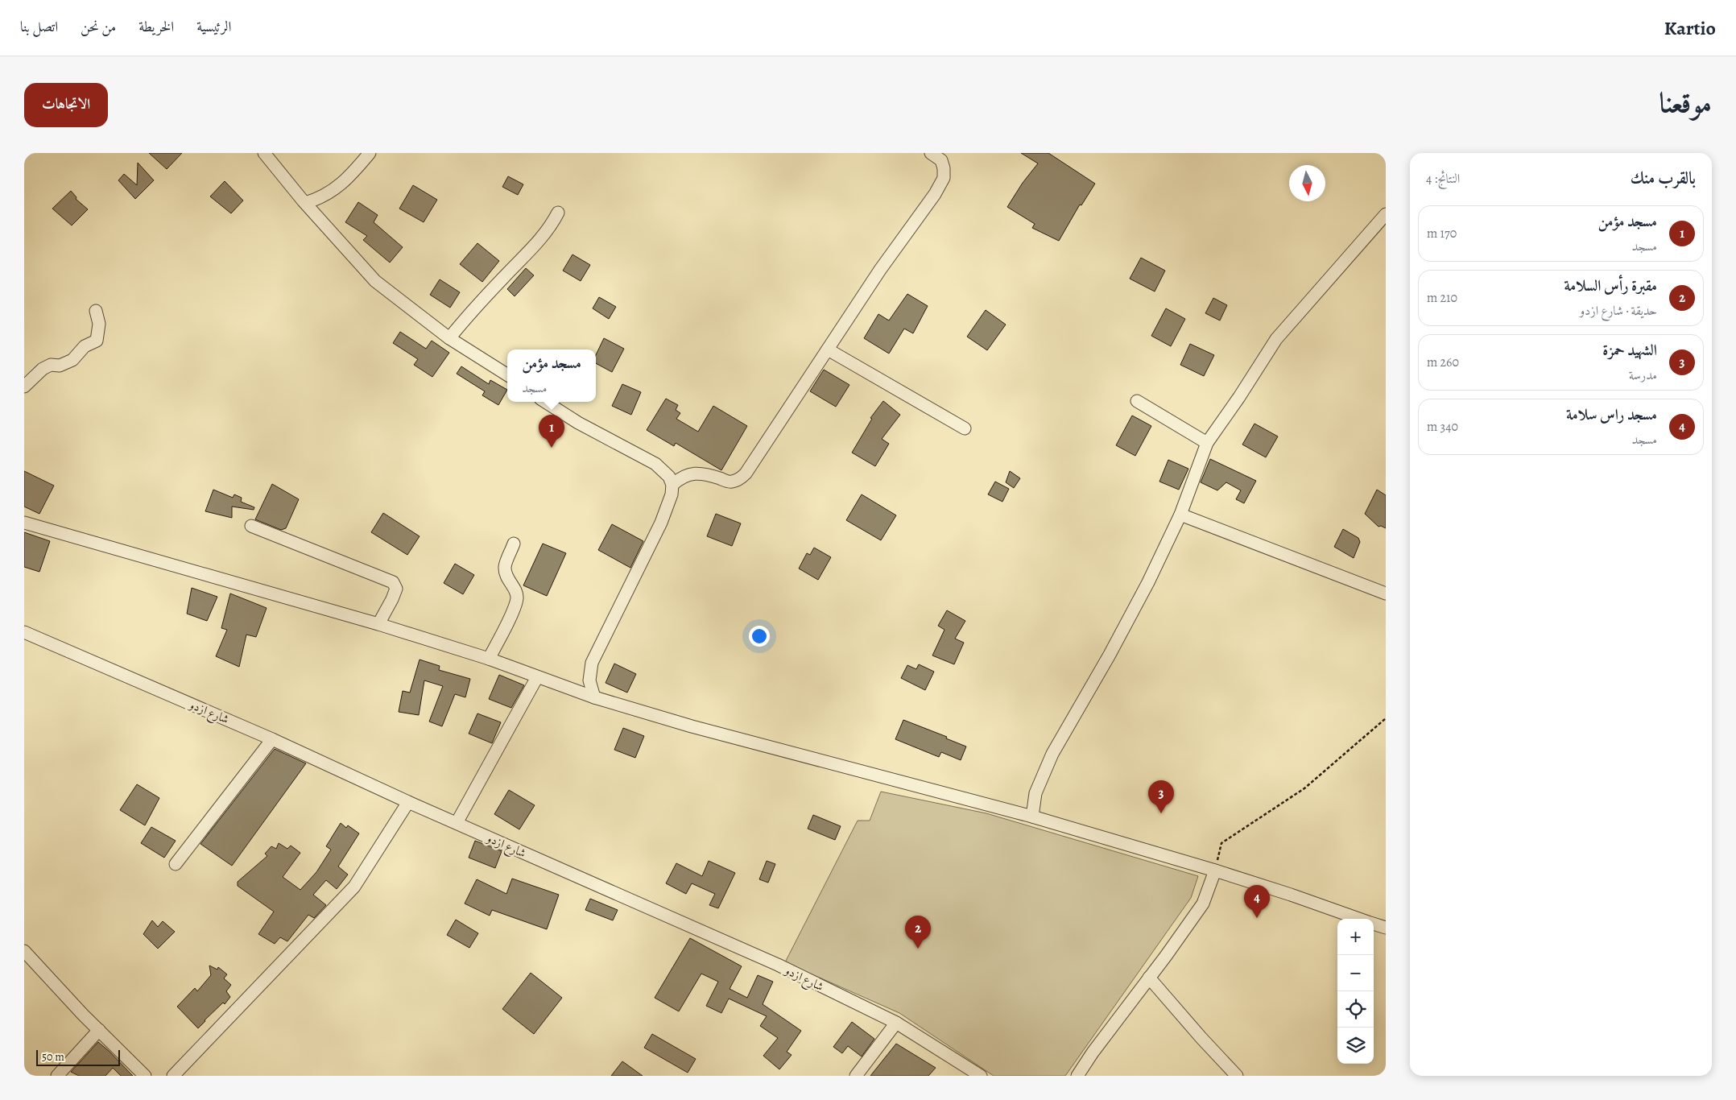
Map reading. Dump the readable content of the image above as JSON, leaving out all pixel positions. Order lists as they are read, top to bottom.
{
  "streets": {
    "street": ["شارع ازدو"]
  },
  "scale_bar": "50 m",
  "north": "bottom",
  "page": {
    "header": "Kartio",
    "nav": [
      "الرئيسية",
      "الخريطة",
      "من نحن",
      "اتصل بنا"
    ],
    "title": "موقعنا",
    "buttons": "الاتجاهات",
    "heading": ["بالقرب منك", "النتائج: 4"],
    "list": [
      {
        "mark": "1",
        "name": "مسجد مؤمن",
        "note": "مسجد",
        "value": "170 m"
      },
      {
        "mark": "2",
        "name": "مقبرة رأس السلامة",
        "note": "حديقة · شارع ازدو",
        "value": "210 m"
      },
      {
        "mark": "3",
        "name": "الشهيد حمزة",
        "note": "مدرسة",
        "value": "260 m"
      },
      {
        "mark": "4",
        "name": "مسجد راس سلامة",
        "note": "مسجد",
        "value": "340 m"
      }
    ],
    "popup": ["مسجد مؤمن", "مسجد"],
    "pins": [
      "1",
      "3",
      "4",
      "2"
    ],
    "map_buttons": ["+", "−"],
    "scale": "50 m"
  }
}
